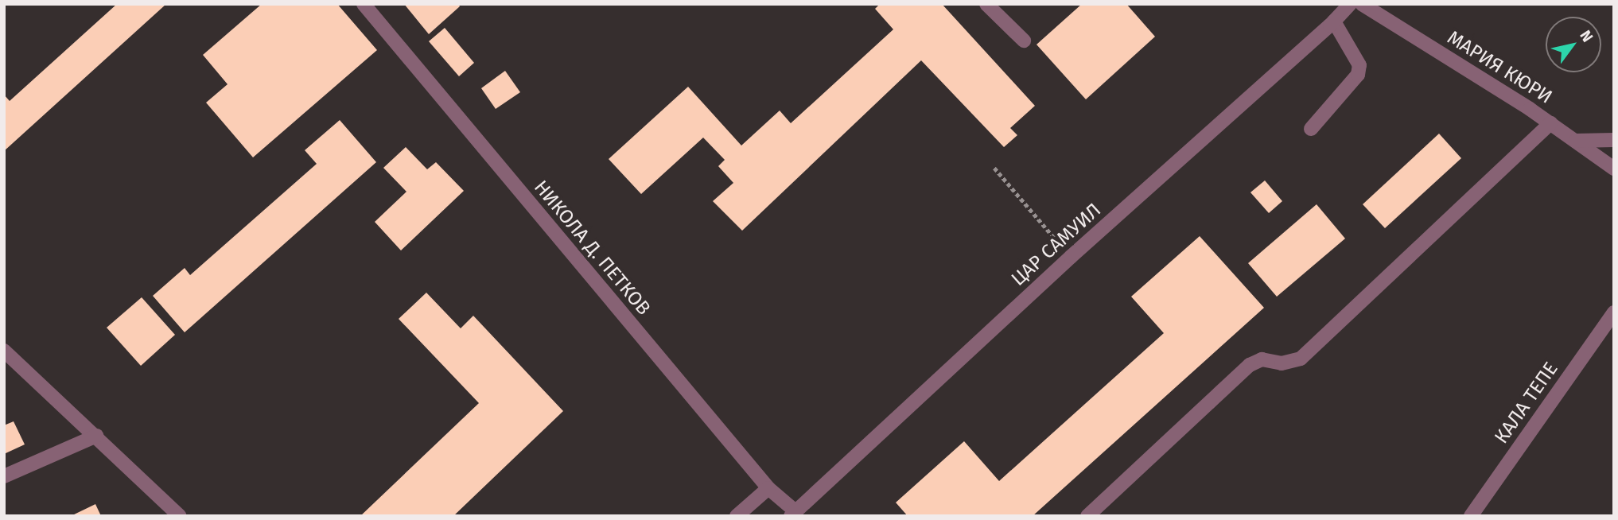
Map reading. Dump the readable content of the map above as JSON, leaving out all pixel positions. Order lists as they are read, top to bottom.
{
  "streets": {
    "street": [
      "МАРИЯ КЮРИ",
      "ЦАР САМУИЛ",
      "НИКОЛА Д. ПЕТКОВ",
      "КАЛА ТЕПЕ"
    ]
  },
  "crossings": [
    ["ЦАР САМУИЛ", "НИКОЛА Д. ПЕТКОВ"]
  ],
  "north": "top right"
}
